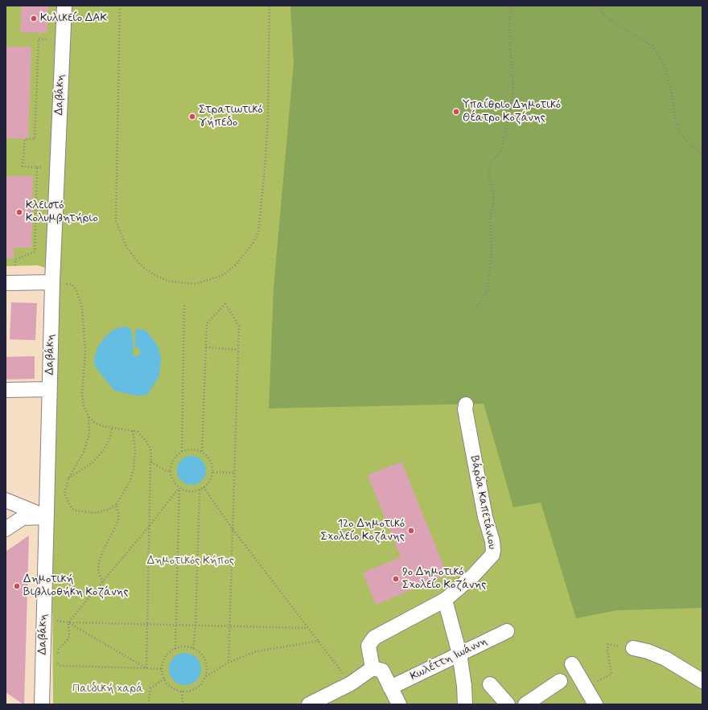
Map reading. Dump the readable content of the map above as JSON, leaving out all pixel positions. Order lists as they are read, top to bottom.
{
  "streets": {
    "street": ["Δαβάκη", "Βάρδα Καπετάνιου", "Κωλέττη Ιωάννη"]
  },
  "parks": ["Δημοτικός Κήπος", "Παιδική χαρά"],
  "places": [
    "Κυλικείο ΔΑΚ",
    "Υπαίθριο Δημοτικό Θέατρο Κοζάνης",
    "Στρατιωτικό γήπεδο",
    "Κλειστό Κολυμβητήριο",
    "12ο Δημοτικό Σχολείο Κοζάνης",
    "9ο Δημοτικό Σχολείο Κοζάνης",
    "Δημοτική Βιβλιοθήκη Κοζάνης"
  ]
}
